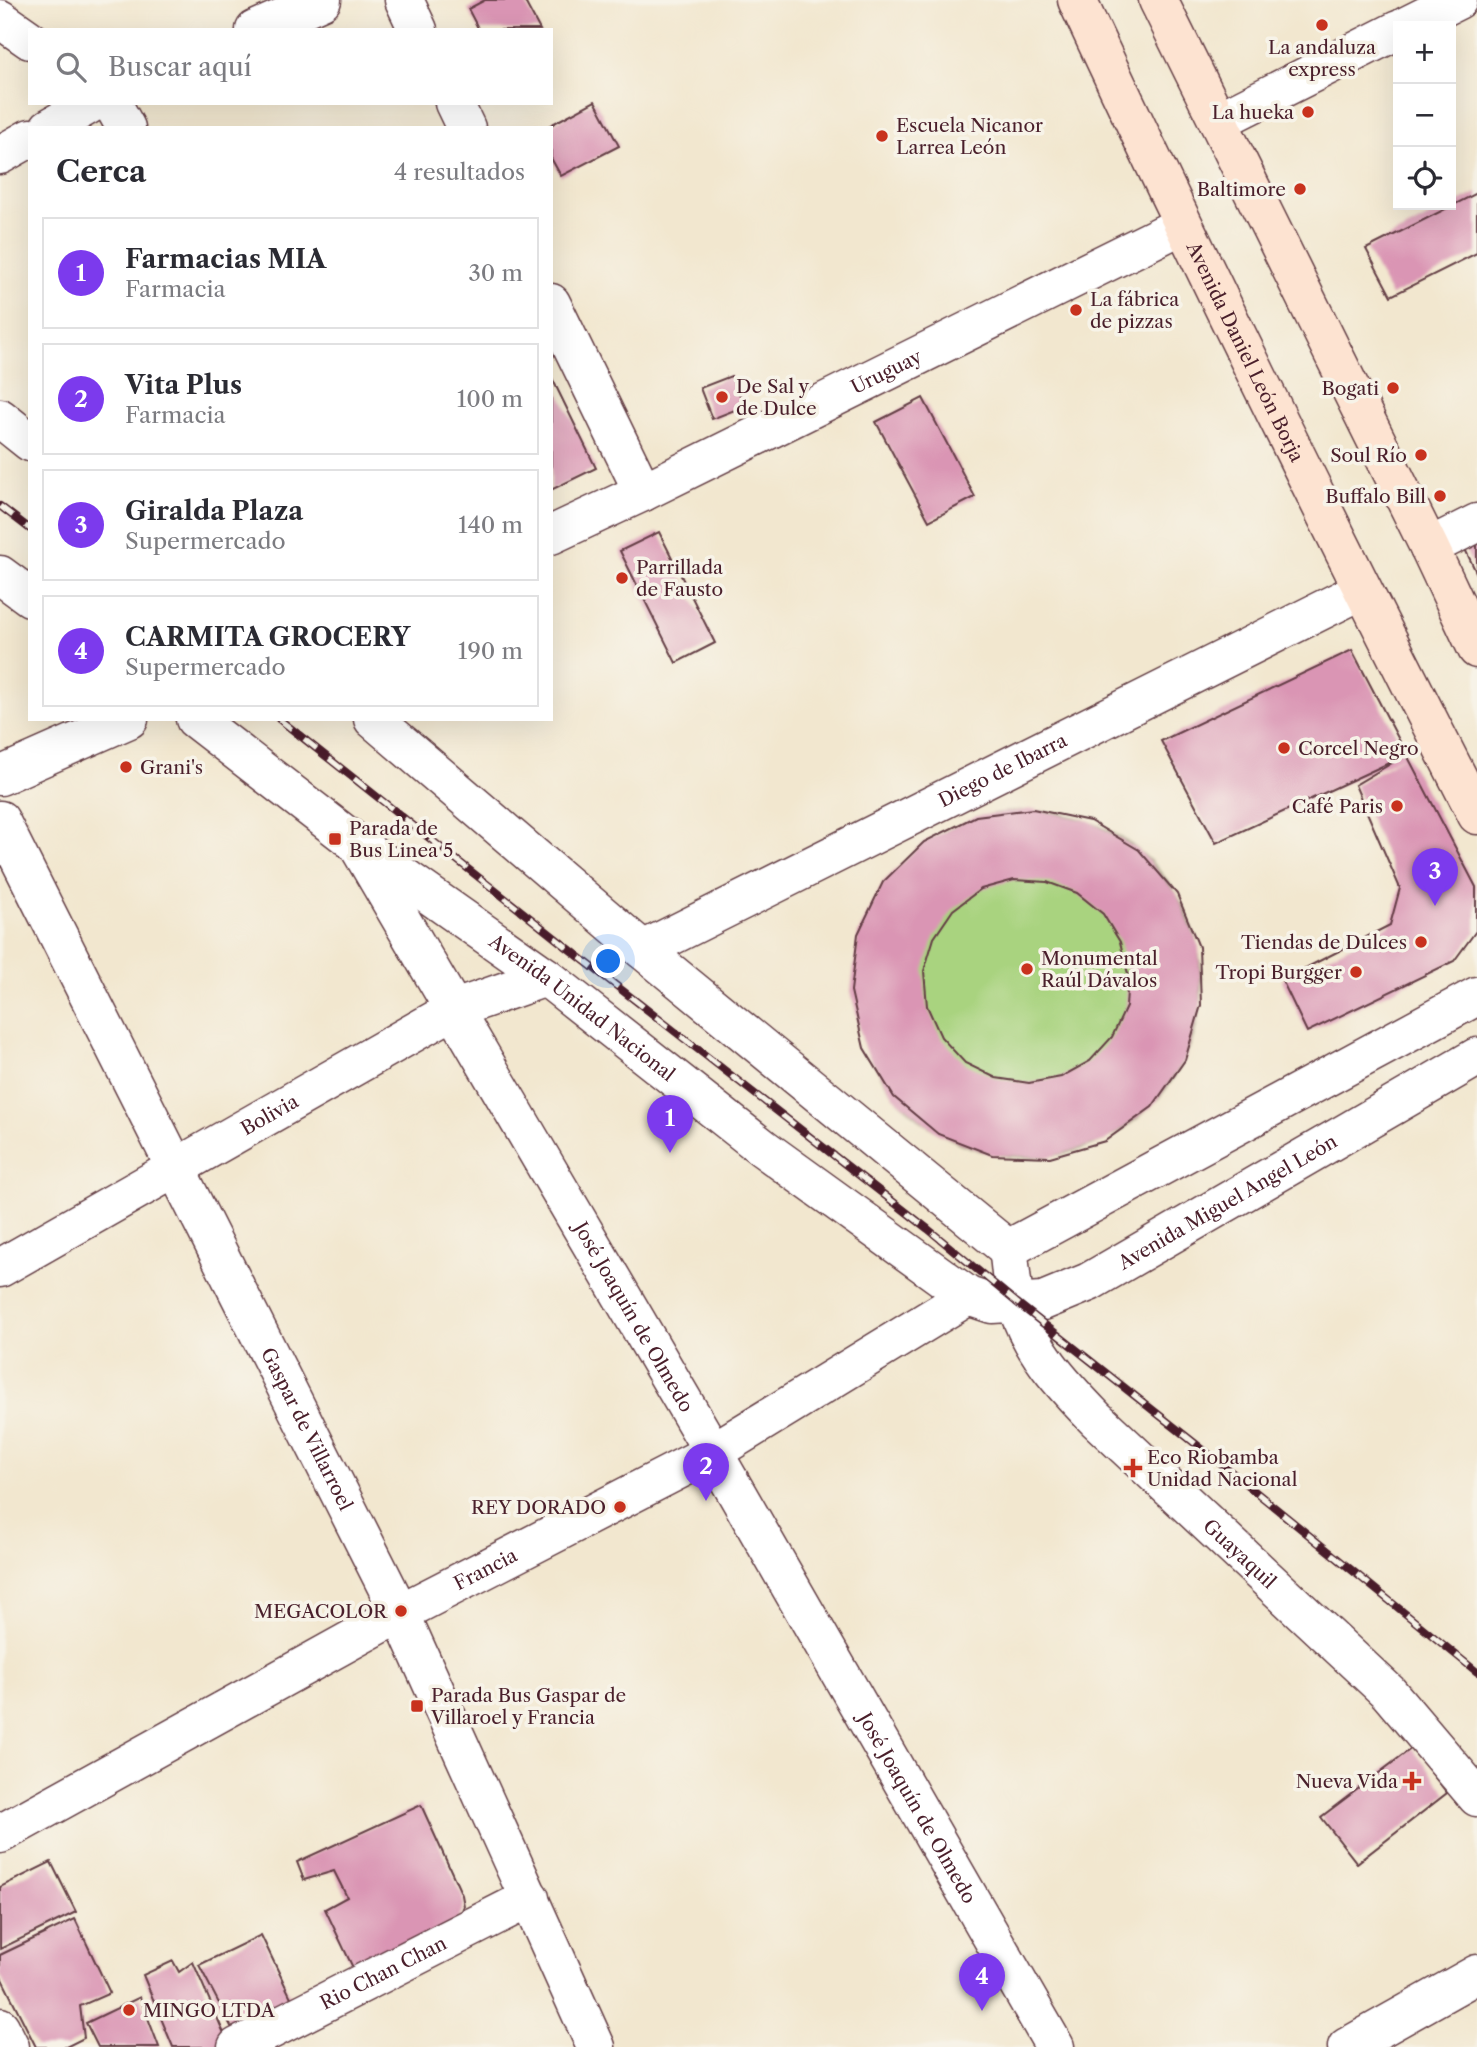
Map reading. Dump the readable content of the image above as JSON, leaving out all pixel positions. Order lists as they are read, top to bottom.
{
  "streets": {
    "main road": ["Avenida Daniel León Borja"],
    "street": [
      "Uruguay",
      "Diego de Ibarra",
      "Avenida Unidad Nacional",
      "Bolivia",
      "Avenida Miguel Angel León",
      "José Joaquín de Olmedo",
      "Gaspar de Villarroel",
      "Guayaquil",
      "Francia",
      "Rio Chan Chan"
    ]
  },
  "crossings": [
    ["Avenida Daniel León Borja", "Uruguay"],
    ["Avenida Daniel León Borja", "Diego de Ibarra"],
    ["Avenida Unidad Nacional", "Bolivia"],
    ["Avenida Unidad Nacional", "Avenida Miguel Angel León"],
    ["Avenida Unidad Nacional", "José Joaquín de Olmedo"],
    ["Avenida Unidad Nacional", "Francia"],
    ["Bolivia", "José Joaquín de Olmedo"],
    ["Bolivia", "Gaspar de Villarroel"],
    ["Avenida Miguel Angel León", "Guayaquil"],
    ["Avenida Miguel Angel León", "Francia"],
    ["José Joaquín de Olmedo", "Francia"],
    ["Gaspar de Villarroel", "Francia"],
    ["Gaspar de Villarroel", "Rio Chan Chan"]
  ],
  "places": {
    "other": [
      "La andaluza express",
      "La hueka",
      "Escuela Nicanor Larrea León",
      "Baltimore",
      "La fábrica de pizzas",
      "Bogati",
      "De Sal y de Dulce",
      "Soul Río",
      "Buffalo Bill",
      "Parrillada de Fausto",
      "Corcel Negro",
      "Grani's",
      "Café Paris",
      "Tiendas de Dulces",
      "Monumental Raúl Dávalos",
      "Tropi Burgger",
      "REY DORADO",
      "MEGACOLOR",
      "MINGO LTDA"
    ],
    "transit": ["Parada de Bus Linea 5", "Parada Bus Gaspar de Villaroel y Francia"],
    "health": ["Eco Riobamba Unidad Nacional", "Nueva Vida"]
  },
  "page": {
    "map_buttons": ["+", "−"],
    "search": "Buscar aquí",
    "heading": ["Cerca", "4 resultados"],
    "list": [
      {
        "mark": "1",
        "name": "Farmacias MIA",
        "note": "Farmacia",
        "value": "30 m"
      },
      {
        "mark": "2",
        "name": "Vita Plus",
        "note": "Farmacia",
        "value": "100 m"
      },
      {
        "mark": "3",
        "name": "Giralda Plaza",
        "note": "Supermercado",
        "value": "140 m"
      },
      {
        "mark": "4",
        "name": "CARMITA GROCERY",
        "note": "Supermercado",
        "value": "190 m"
      }
    ],
    "pins": [
      "3",
      "1",
      "2",
      "4"
    ]
  }
}
